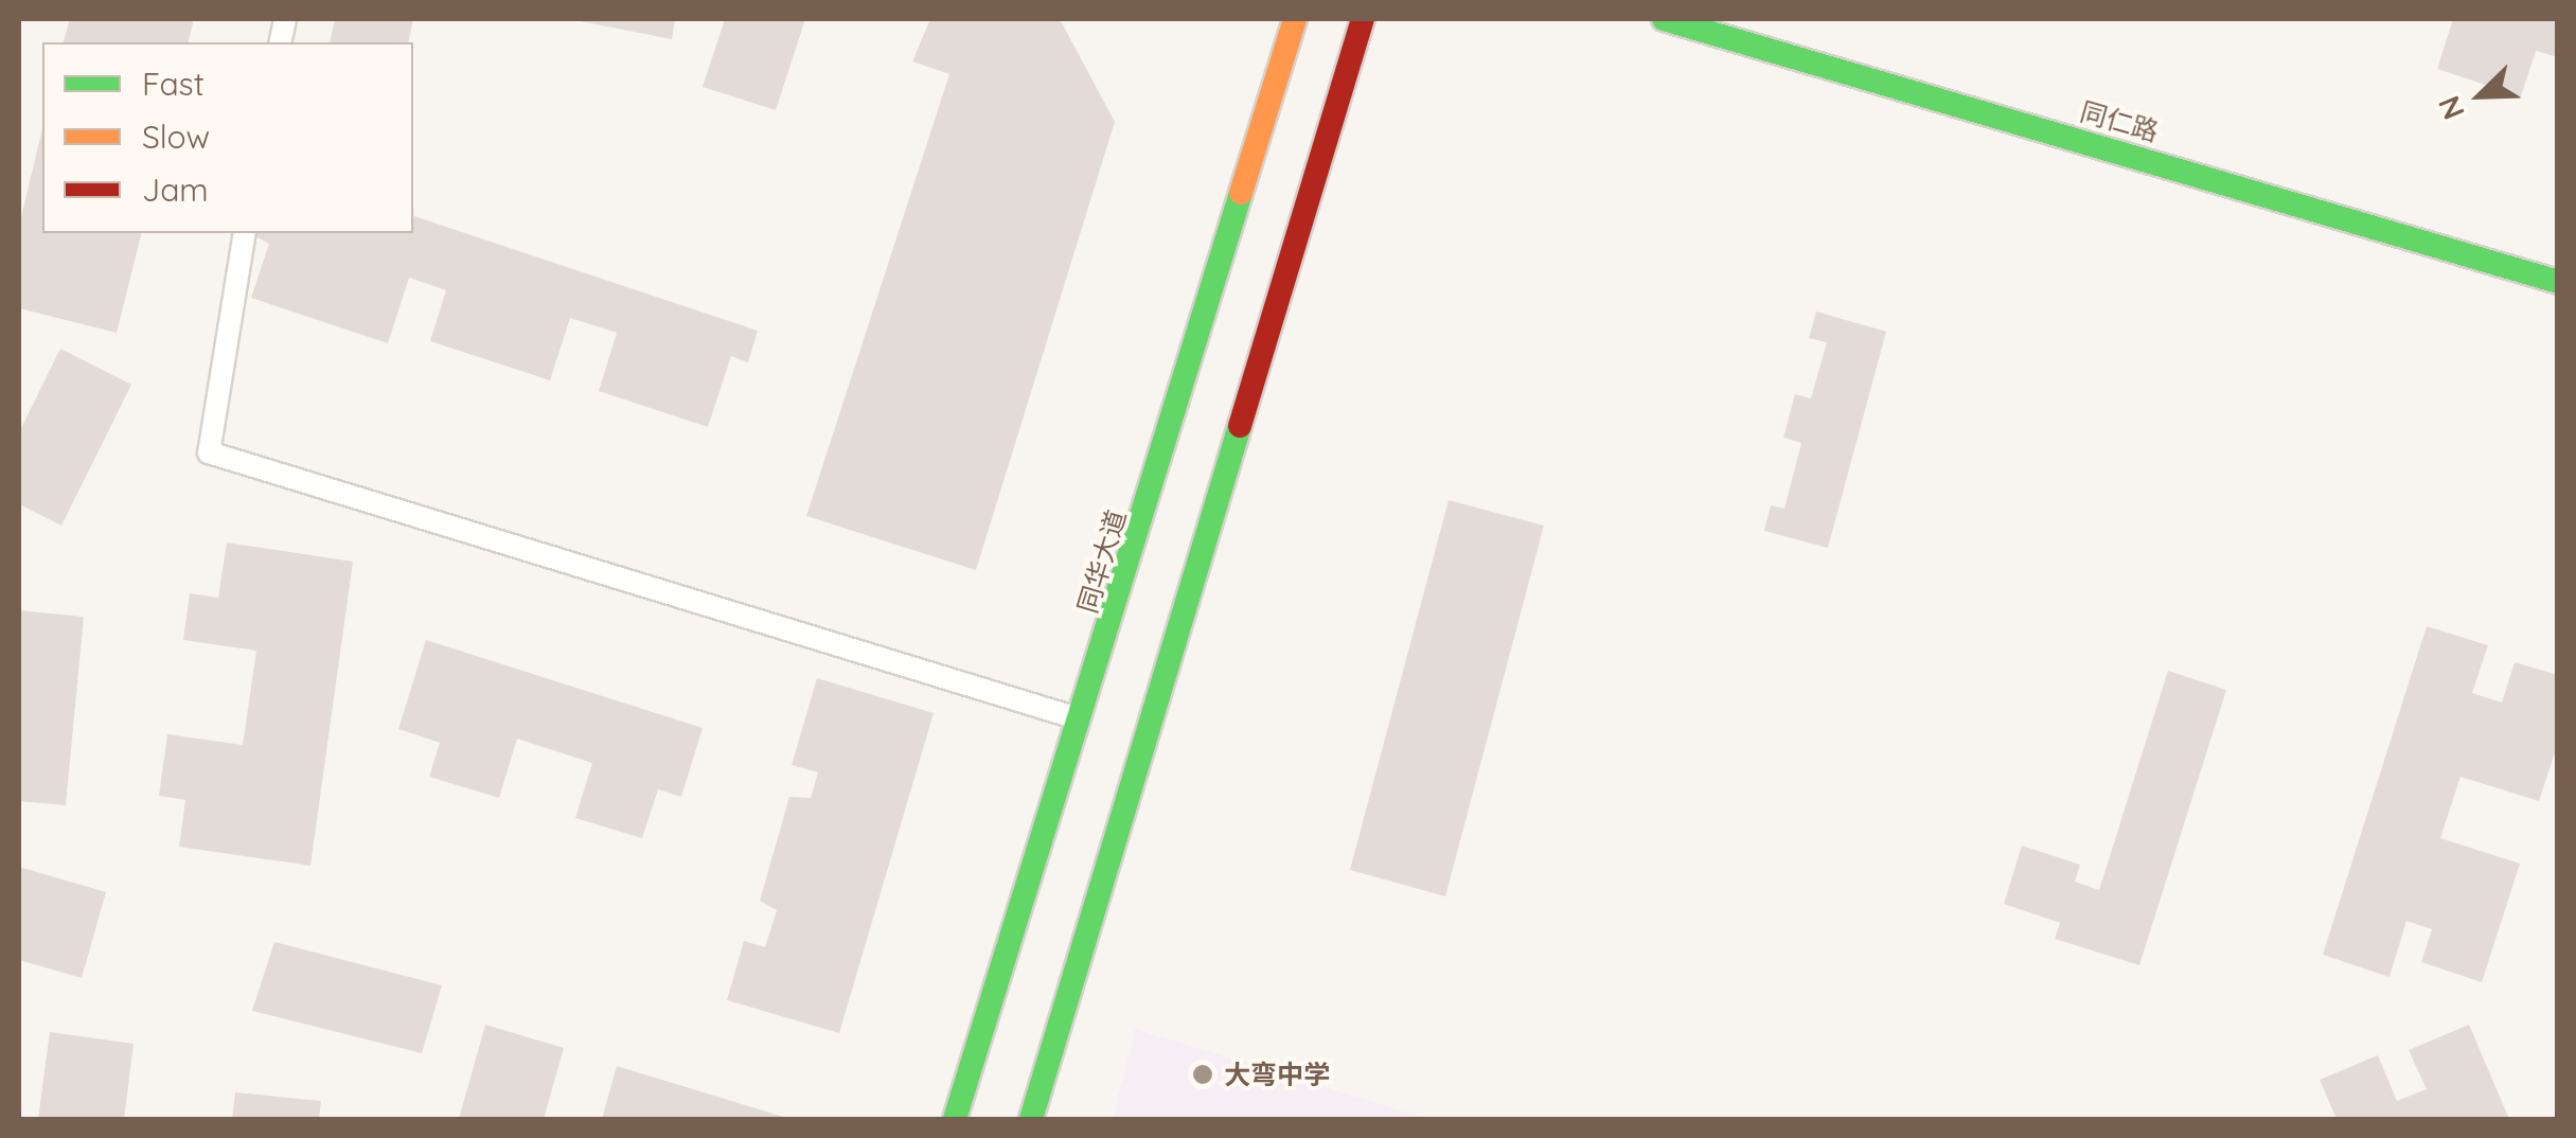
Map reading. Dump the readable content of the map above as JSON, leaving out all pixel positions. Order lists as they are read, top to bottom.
{
  "streets": {
    "main road": ["同仁路", "同华大道"]
  },
  "places": ["大弯中学"],
  "legend": ["Fast", "Slow", "Jam"],
  "north": "bottom left"
}
